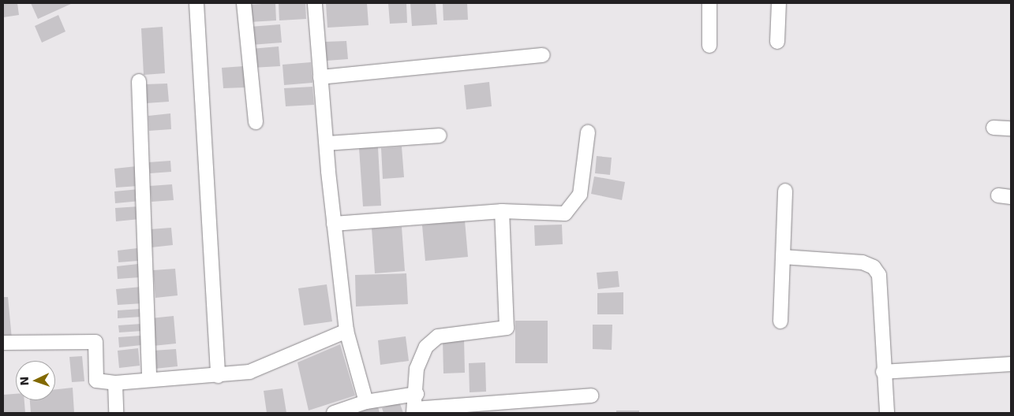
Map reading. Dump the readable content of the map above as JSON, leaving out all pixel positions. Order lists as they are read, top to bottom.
{
  "north": "left"
}
